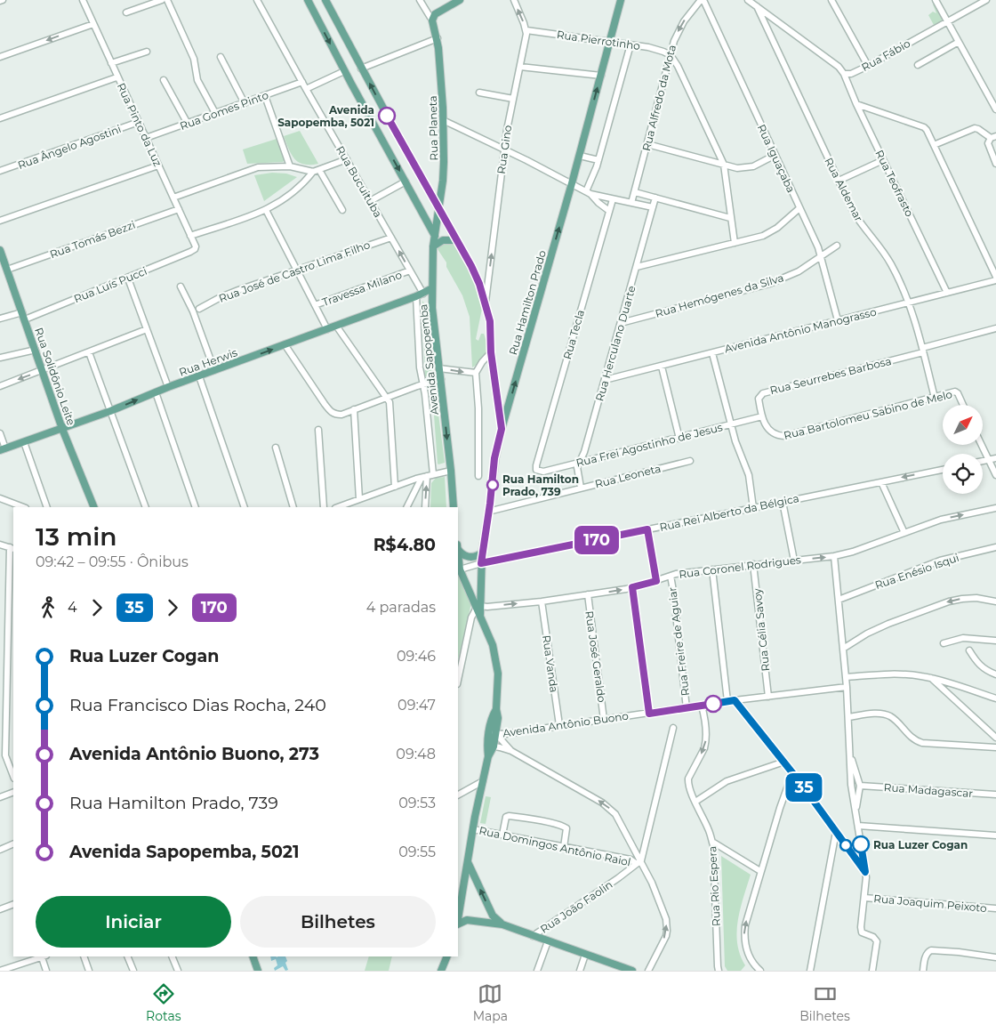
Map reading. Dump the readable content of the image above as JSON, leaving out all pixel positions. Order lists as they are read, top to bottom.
{
  "streets": {
    "main road": [
      "Rua Planeta",
      "Rua Hamilton Prado",
      "Avenida Sapopemba",
      "Rua Herwis",
      "Rua Solidônio Leite"
    ],
    "street": [
      "Rua Pierrotinho",
      "Rua Fábio",
      "Rua Alfredo da Mota",
      "Rua Gomes Pinto",
      "Rua Pinto da Luz",
      "Rua Ângelo Agostini",
      "Rua Gino",
      "Rua Iguaçaba",
      "Rua Bucuituba",
      "Rua Teofrasto",
      "Rua Aldemar",
      "Rua Tomás Bezzi",
      "Rua José de Castro Lima Filho",
      "Rua Luís Pucci",
      "Travessa Milano",
      "Rua Hemógenes da Silva",
      "Avenida Antônio Manograsso",
      "Rua Tecla",
      "Rua Herculano Duarte",
      "Rua Seurrebes Barbosa",
      "Rua Bartolomeu Sabino de Melo",
      "Rua Frei Agostinho de Jesus",
      "Rua Leoneta",
      "Rua Rei Alberto da Bélgica",
      "Rua Coronel Rodrigues",
      "Rua Enésio Isqui",
      "Rua Célia Savoy",
      "Rua Freire de Aguiar",
      "Rua José Geraldo",
      "Rua Vanda",
      "Avenida Antônio Buono",
      "Rua Madagascar",
      "Rua Domingos Antônio Raiol",
      "Rua Rio Espera",
      "Rua Joaquim Peixoto",
      "Rua João Faolin"
    ]
  },
  "crossings": [
    ["Rua Pierrotinho", "Rua Alfredo da Mota"],
    ["Rua Pierrotinho", "Rua Gino"],
    ["Rua Pierrotinho", "Rua Hamilton Prado"],
    ["Rua Fábio", "Rua Teofrasto"],
    ["Rua Alfredo da Mota", "Rua Iguaçaba"],
    ["Rua Gomes Pinto", "Rua Pinto da Luz"],
    ["Rua Gomes Pinto", "Rua Bucuituba"],
    ["Rua Pinto da Luz", "Rua Ângelo Agostini"],
    ["Rua Pinto da Luz", "Rua Tomás Bezzi"],
    ["Rua Pinto da Luz", "Rua Luís Pucci"],
    ["Rua Planeta", "Avenida Sapopemba"],
    ["Rua Iguaçaba", "Rua Hemógenes da Silva"],
    ["Rua Iguaçaba", "Avenida Antônio Manograsso"],
    ["Rua Bucuituba", "Rua José de Castro Lima Filho"],
    ["Rua Bucuituba", "Travessa Milano"],
    ["Rua Bucuituba", "Rua Herwis"],
    ["Rua Teofrasto", "Avenida Antônio Manograsso"],
    ["Rua Aldemar", "Avenida Antônio Manograsso"],
    ["Rua Aldemar", "Rua Seurrebes Barbosa"],
    ["Rua Aldemar", "Rua Bartolomeu Sabino de Melo"],
    ["Rua Tomás Bezzi", "Rua Solidônio Leite"],
    ["Rua Luís Pucci", "Rua Solidônio Leite"],
    ["Rua Hemógenes da Silva", "Rua Herculano Duarte"],
    ["Rua Hamilton Prado", "Rua Leoneta"],
    ["Rua Hamilton Prado", "Rua Rei Alberto da Bélgica"],
    ["Rua Hamilton Prado", "Rua Coronel Rodrigues"],
    ["Avenida Antônio Manograsso", "Rua Herculano Duarte"],
    ["Rua Tecla", "Rua Frei Agostinho de Jesus"],
    ["Rua Herculano Duarte", "Rua Frei Agostinho de Jesus"],
    ["Rua Herculano Duarte", "Rua Leoneta"],
    ["Avenida Sapopemba", "Rua Herwis"],
    ["Rua Herwis", "Rua Solidônio Leite"],
    ["Rua Seurrebes Barbosa", "Rua Bartolomeu Sabino de Melo"],
    ["Rua Seurrebes Barbosa", "Rua Frei Agostinho de Jesus"],
    ["Rua Bartolomeu Sabino de Melo", "Rua Frei Agostinho de Jesus"],
    ["Rua Coronel Rodrigues", "Rua Célia Savoy"],
    ["Rua Coronel Rodrigues", "Rua Freire de Aguiar"],
    ["Rua Coronel Rodrigues", "Rua José Geraldo"],
    ["Rua Coronel Rodrigues", "Rua Vanda"],
    ["Rua Célia Savoy", "Avenida Antônio Buono"],
    ["Rua Freire de Aguiar", "Avenida Antônio Buono"],
    ["Rua José Geraldo", "Avenida Antônio Buono"],
    ["Rua Vanda", "Avenida Antônio Buono"],
    ["Avenida Antônio Buono", "Rua Rio Espera"],
    ["Rua Domingos Antônio Raiol", "Rua João Faolin"]
  ],
  "one_way": ["Rua Gino", "Rua Coronel Rodrigues"],
  "places": ["Avenida Sapopemba, 5021", "Rua Hamilton Prado, 739", "Rua Luzer Cogan"],
  "lines": ["bus line 170", "bus line 35"],
  "north": "top right",
  "page": {
    "on_map": ["35", "170"],
    "heading": ["13 min", "09:42 – 09:55 · Ônibus", "R$4.80"],
    "legs": [
      "4",
      "35",
      "170",
      "4 paradas"
    ],
    "list": [
      {
        "name": "Rua Luzer Cogan",
        "value": "09:46"
      },
      {
        "name": "Rua Francisco Dias Rocha, 240",
        "value": "09:47"
      },
      {
        "name": "Avenida Antônio Buono, 273",
        "value": "09:48"
      },
      {
        "name": "Rua Hamilton Prado, 739",
        "value": "09:53"
      },
      {
        "name": "Avenida Sapopemba, 5021",
        "value": "09:55"
      }
    ],
    "buttons": ["Iniciar", "Bilhetes"],
    "tabs": ["Rotas", "Mapa", "Bilhetes"]
  }
}
